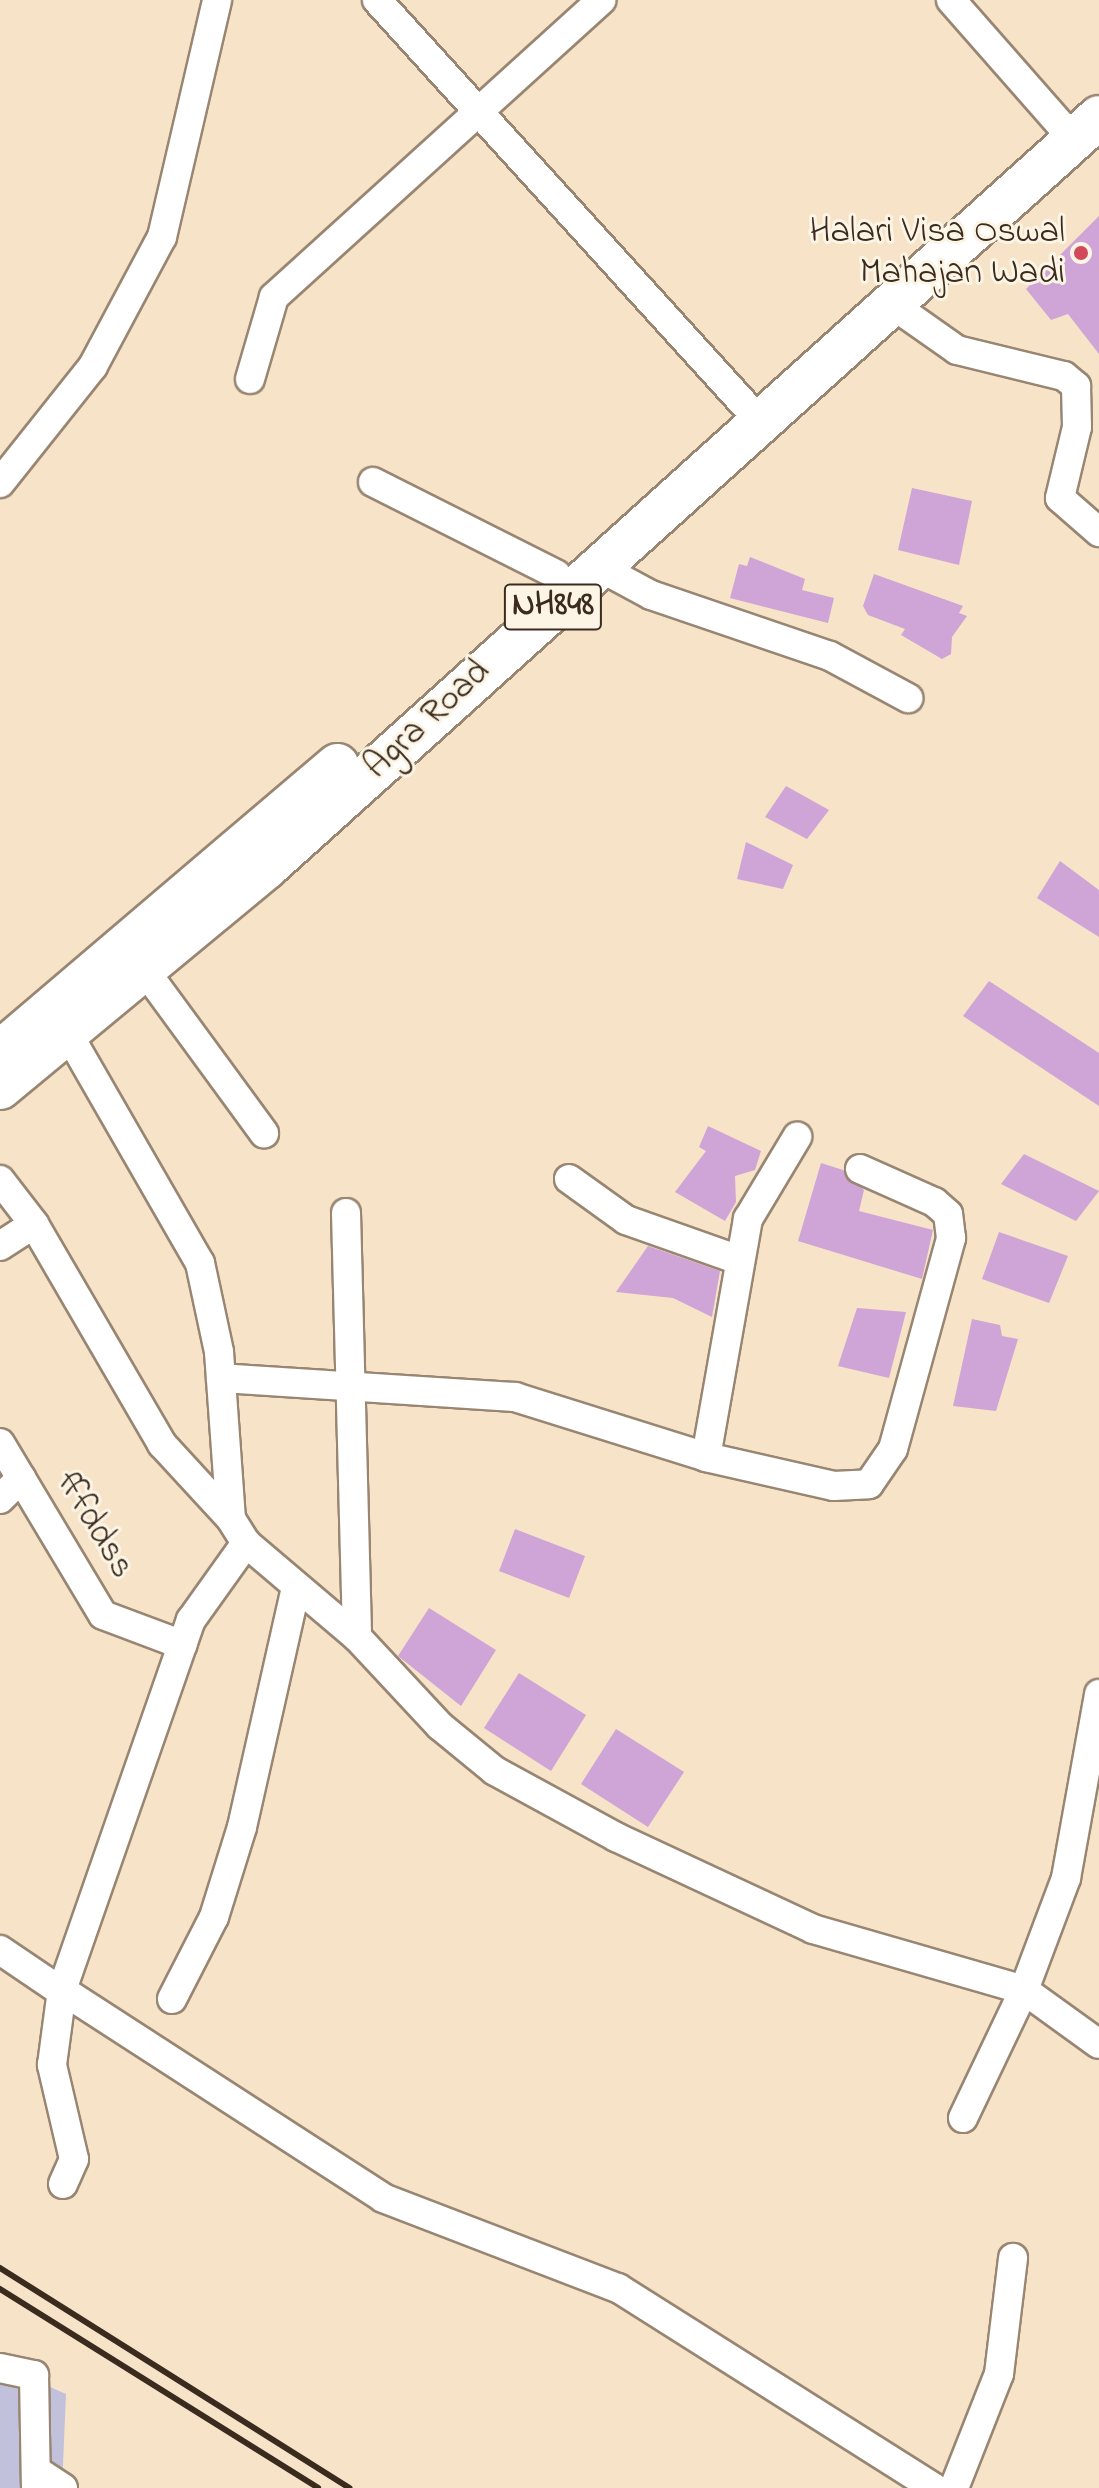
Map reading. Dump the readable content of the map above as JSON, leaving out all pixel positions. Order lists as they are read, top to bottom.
{
  "streets": {
    "highway": ["NH848", "Agra Road"],
    "street": ["fffddss"]
  },
  "places": ["Halari Visa Oswal Mahajan Wadi"]
}
